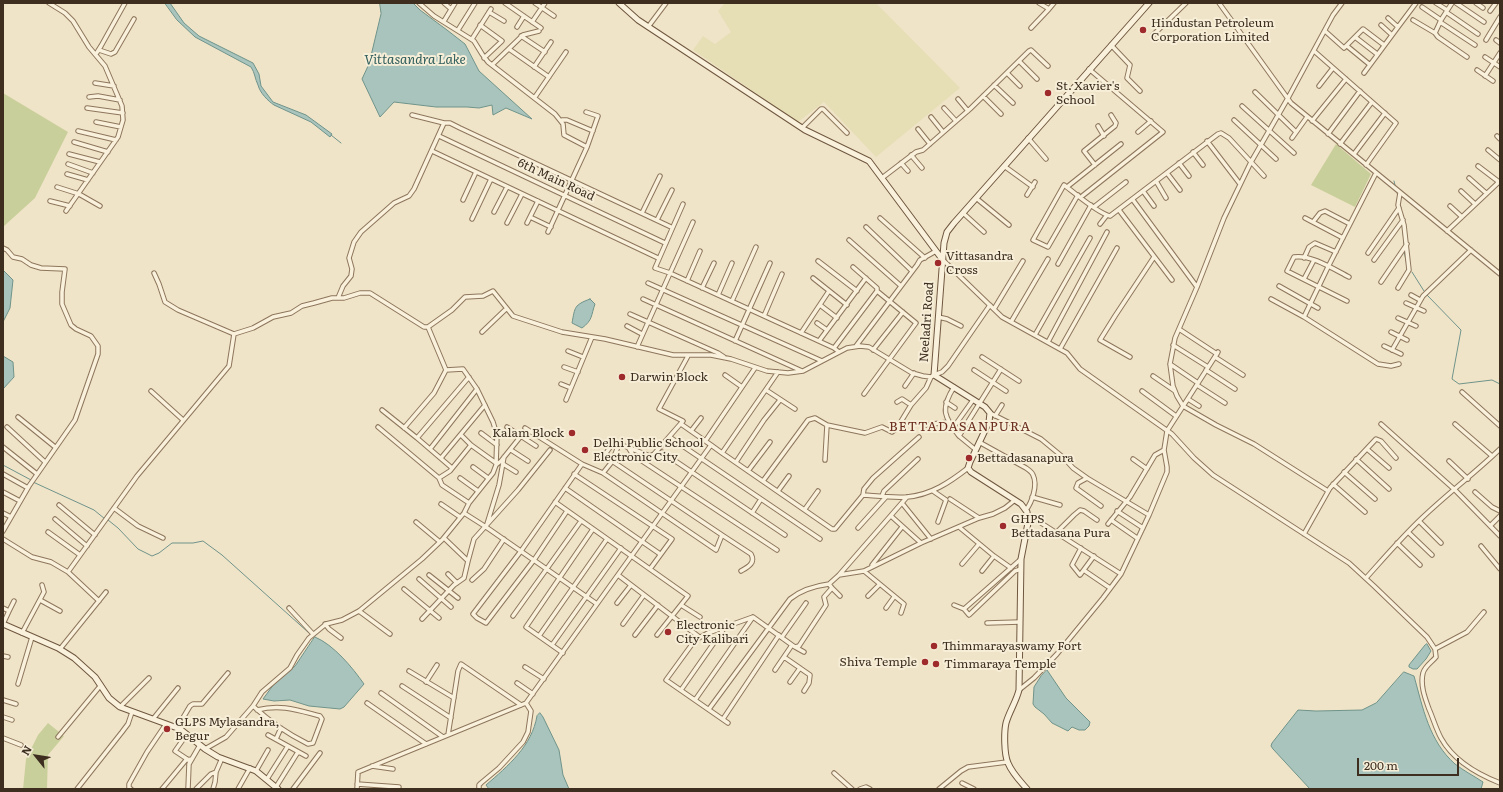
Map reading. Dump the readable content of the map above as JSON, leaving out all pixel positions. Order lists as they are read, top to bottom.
{
  "streets": {
    "main road": ["Neeladri Road"],
    "street": ["6th Main Road"]
  },
  "districts": ["BETTADASANPURA"],
  "water": ["Vittasandra Lake"],
  "places": [
    "Hindustan Petroleum Corporation Limited",
    "St. Xavier's School",
    "Vittasandra Cross",
    "Darwin Block",
    "Kalam Block",
    "Delhi Public School Electronic City",
    "Bettadasanapura",
    "GHPS Bettadasana Pura",
    "Electronic City Kalibari",
    "Thimmarayaswamy Fort",
    "Shiva Temple",
    "Timmaraya Temple",
    "GLPS Mylasandra, Begur"
  ],
  "scale_bar": "200 m",
  "north": "top left"
}
